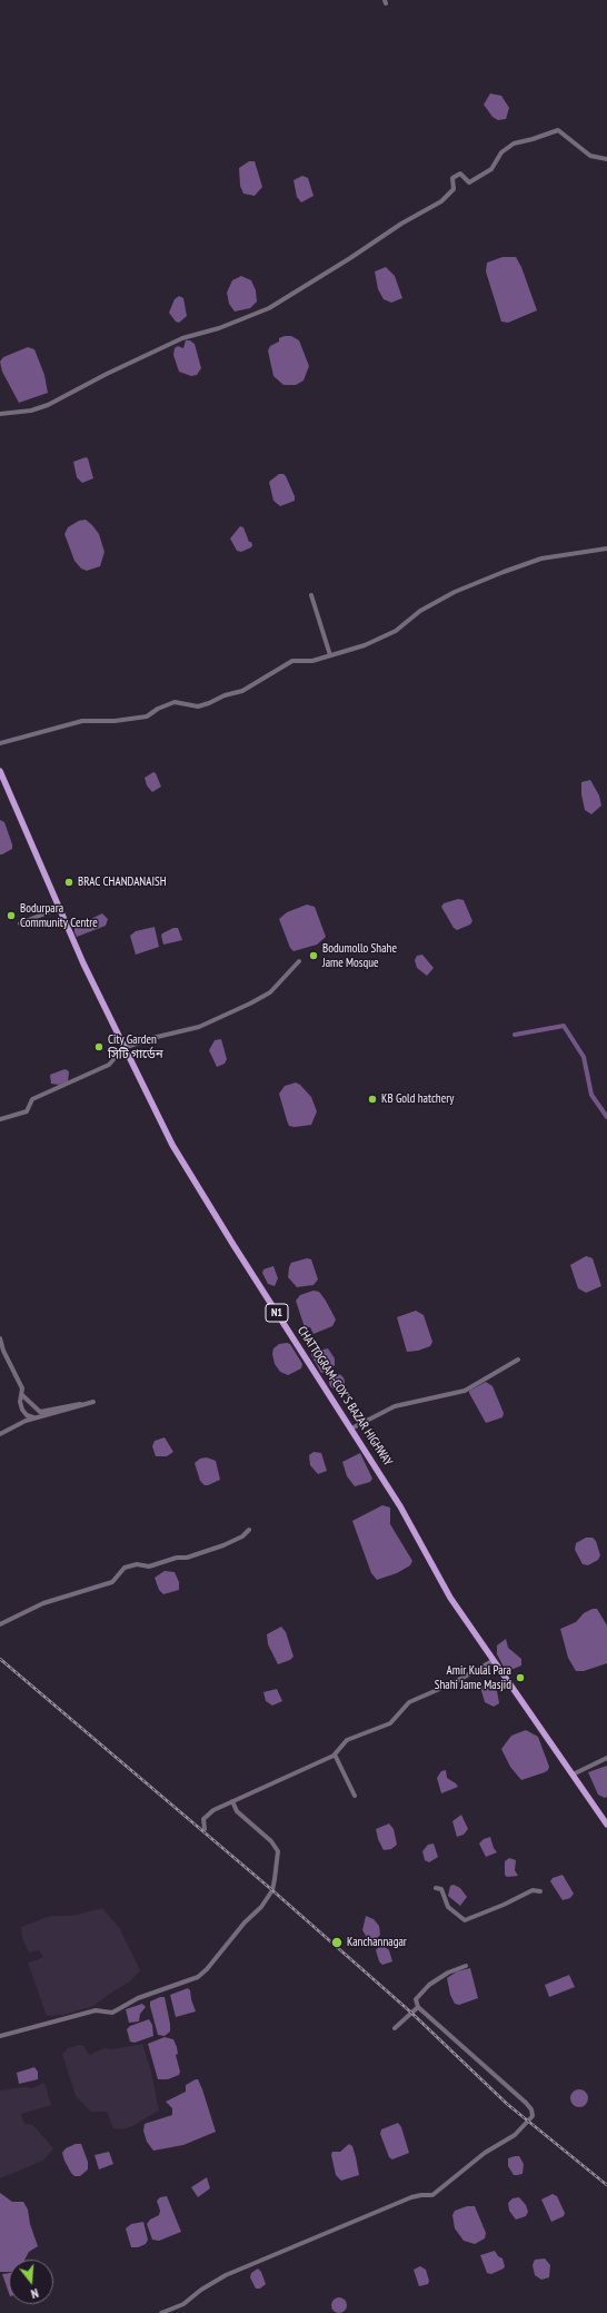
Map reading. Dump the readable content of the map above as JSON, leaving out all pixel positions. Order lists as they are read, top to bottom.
{
  "streets": {
    "highway": ["N1", "CHATTOGRAM-COX'S BAZAR HIGHWAY"]
  },
  "places": [
    "BRAC CHANDANAISH",
    "Bodurpara Community Centre",
    "Bodumollo Shahe Jame Mosque",
    "City Garden সিটি গার্ডেন",
    "KB Gold hatchery",
    "Amir Kulal Para Shahi Jame Masjid",
    "Kanchannagar"
  ],
  "north": "bottom"
}
